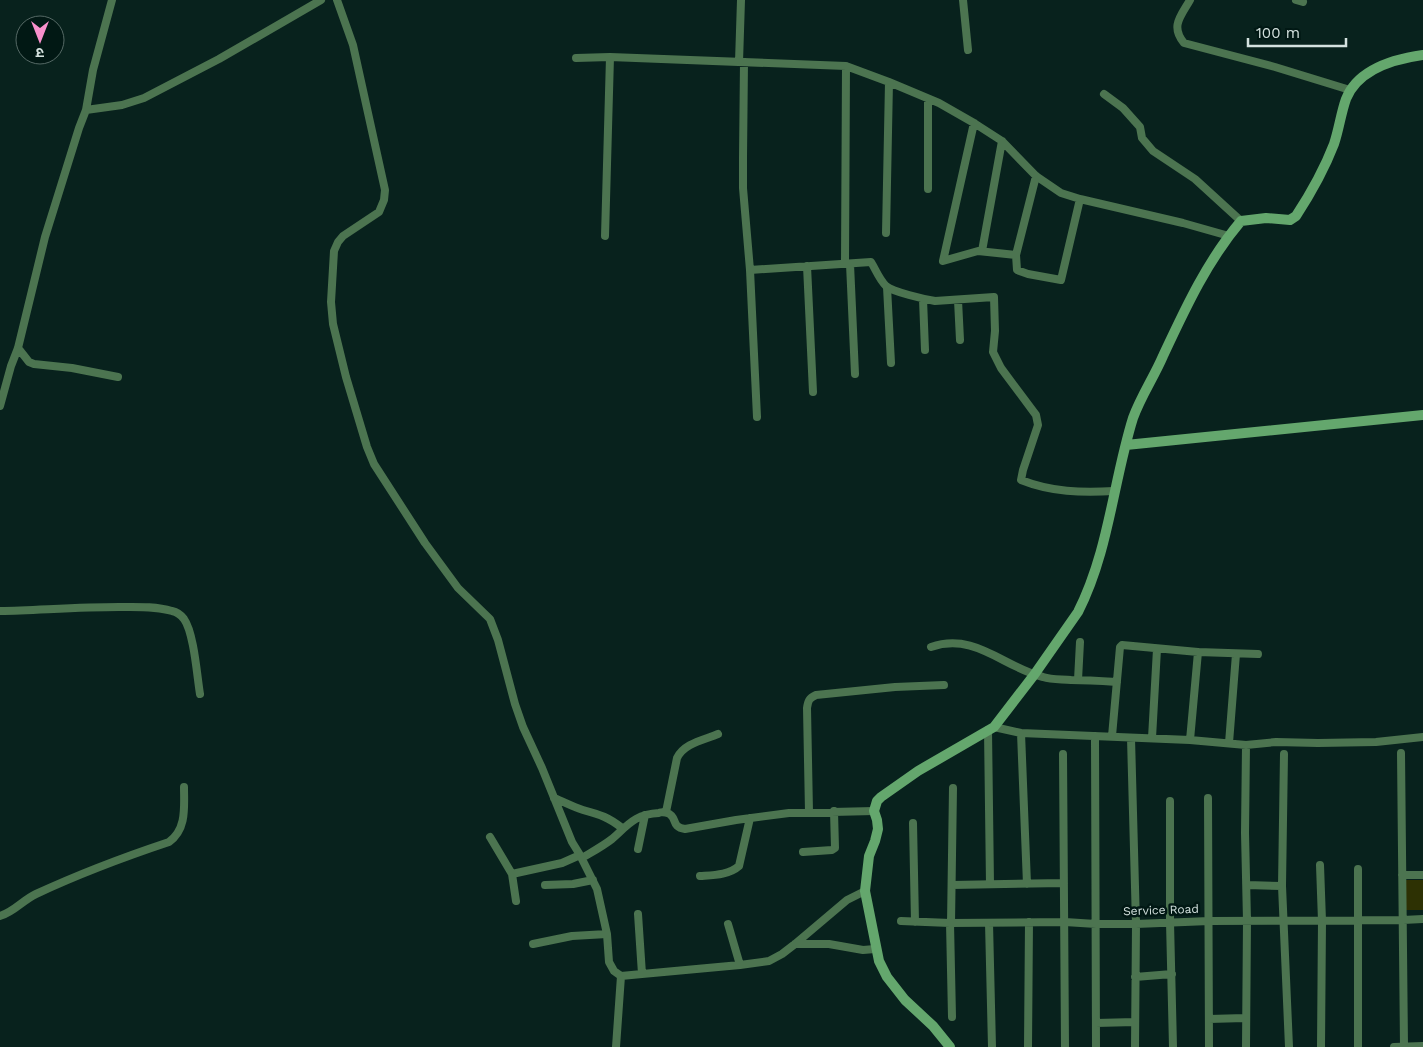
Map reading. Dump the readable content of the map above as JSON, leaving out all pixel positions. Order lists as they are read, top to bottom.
{
  "streets": {
    "street": ["Service Road"]
  },
  "scale_bar": "100 m",
  "north": "bottom"
}
